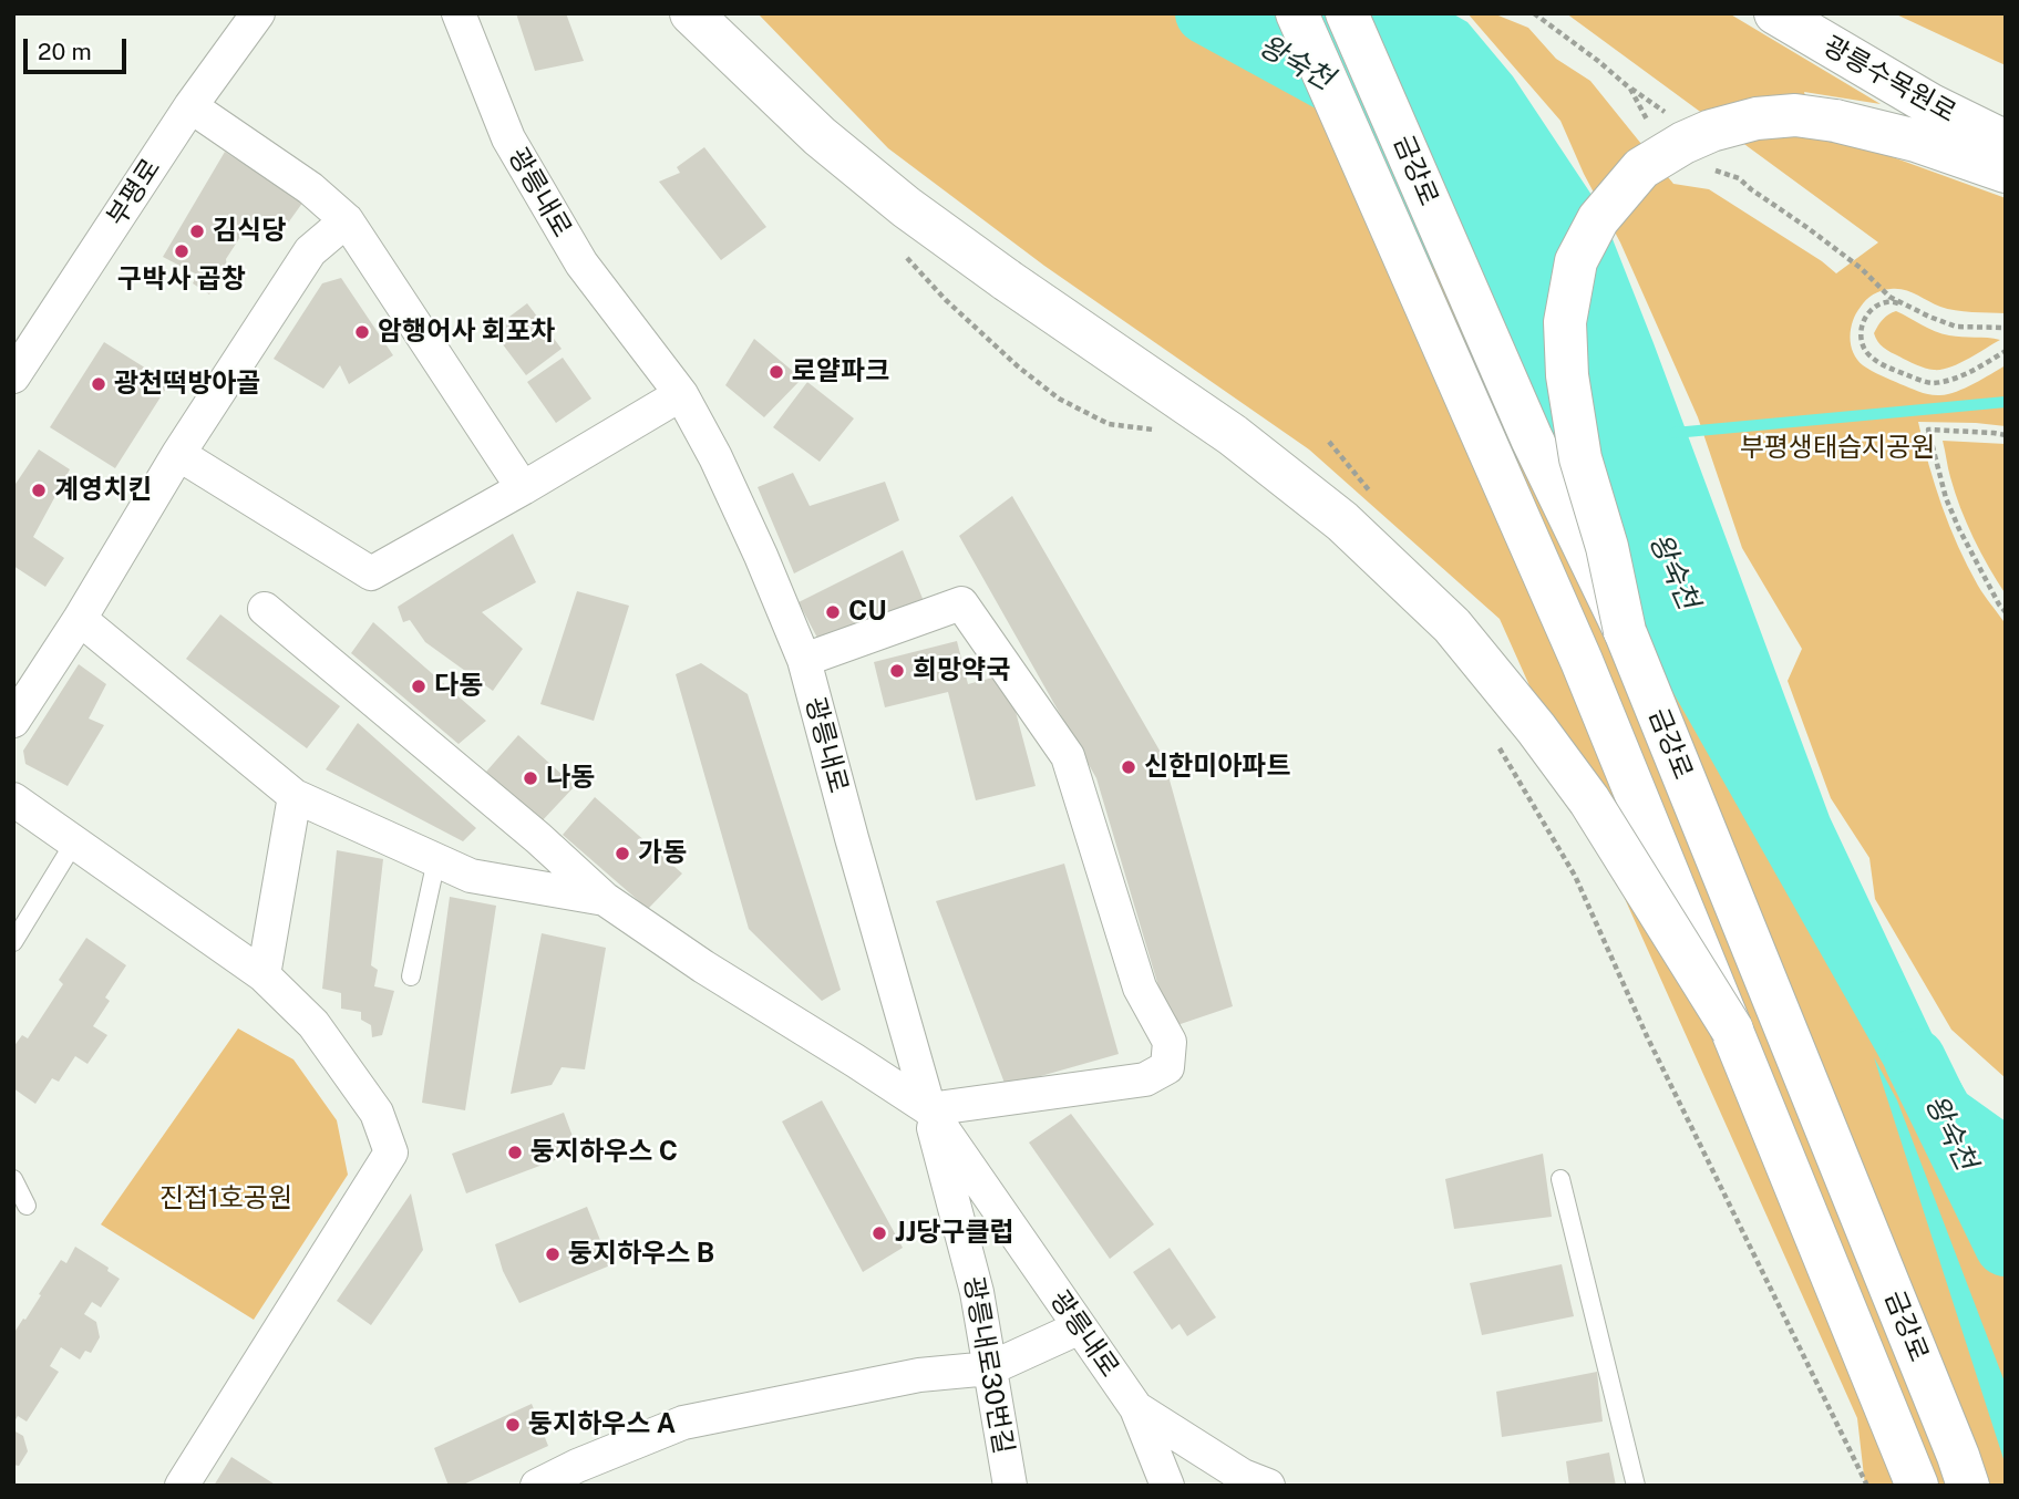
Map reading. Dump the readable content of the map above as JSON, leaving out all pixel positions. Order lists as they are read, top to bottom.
{
  "streets": {
    "main road": ["광릉수목원로", "금강로"],
    "street": ["부평로", "광릉내로", "광릉내로30번길"]
  },
  "crossings": [
    ["광릉내로", "광릉내로30번길"]
  ],
  "water": ["왕숙천"],
  "parks": ["부평생태습지공원", "진접1호공원"],
  "places": [
    "김식당",
    "구박사 곱창",
    "암행어사 회포차",
    "로얄파크",
    "광천떡방아골",
    "계영치킨",
    "CU",
    "희망약국",
    "다동",
    "신한미아파트",
    "나동",
    "가동",
    "둥지하우스 C",
    "JJ당구클럽",
    "둥지하우스 B",
    "둥지하우스 A"
  ],
  "scale_bar": "20 m"
}
